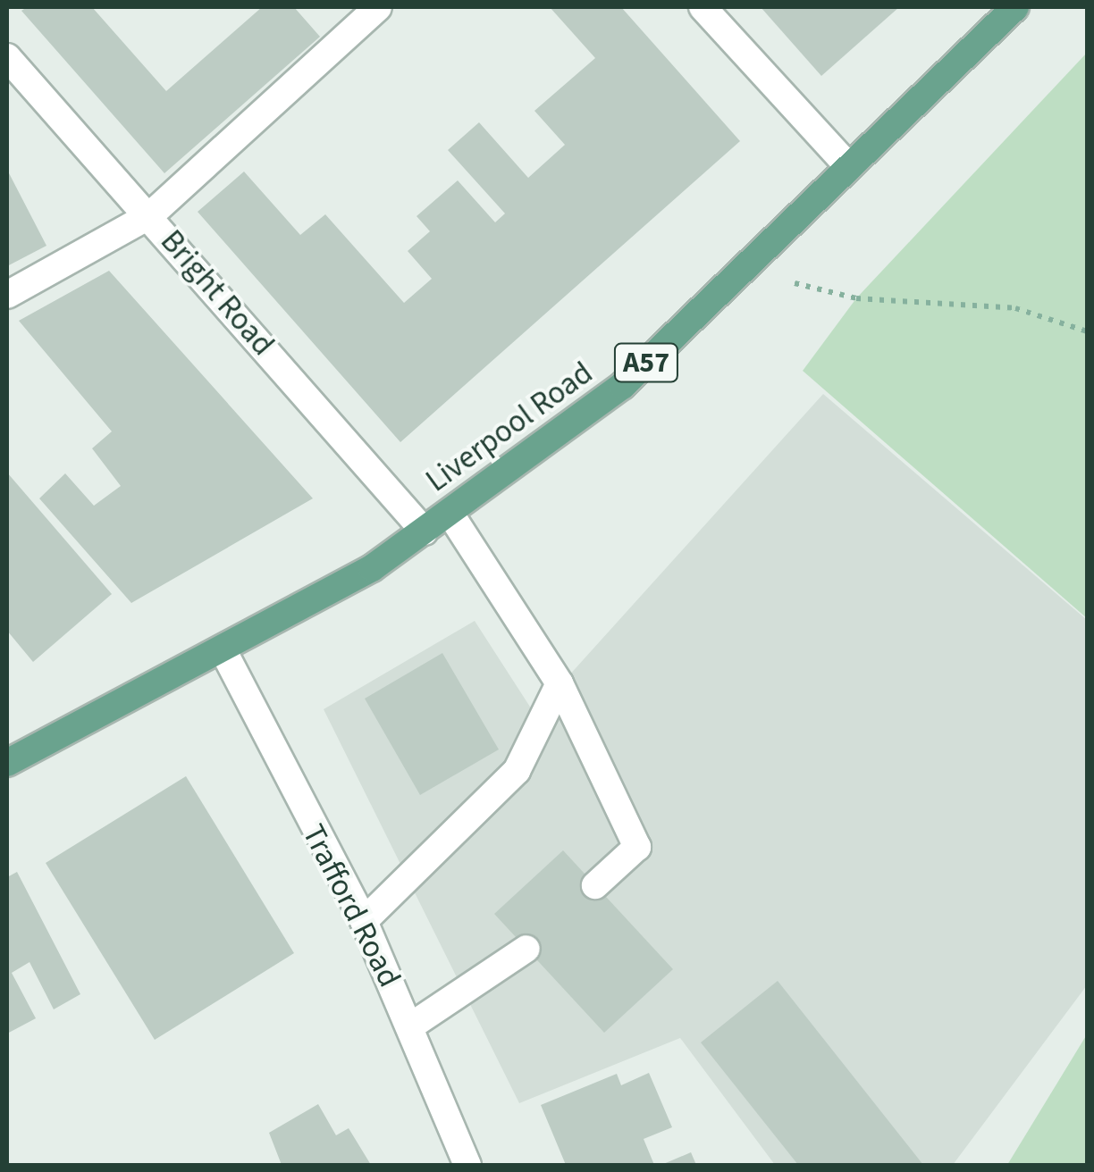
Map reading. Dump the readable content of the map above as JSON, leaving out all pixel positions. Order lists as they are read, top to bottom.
{
  "streets": {
    "main road": ["A57", "Liverpool Road"],
    "street": ["Bright Road", "Trafford Road"]
  },
  "crossings": [
    ["Bright Road", "Liverpool Road"],
    ["Liverpool Road", "Trafford Road"]
  ]
}
